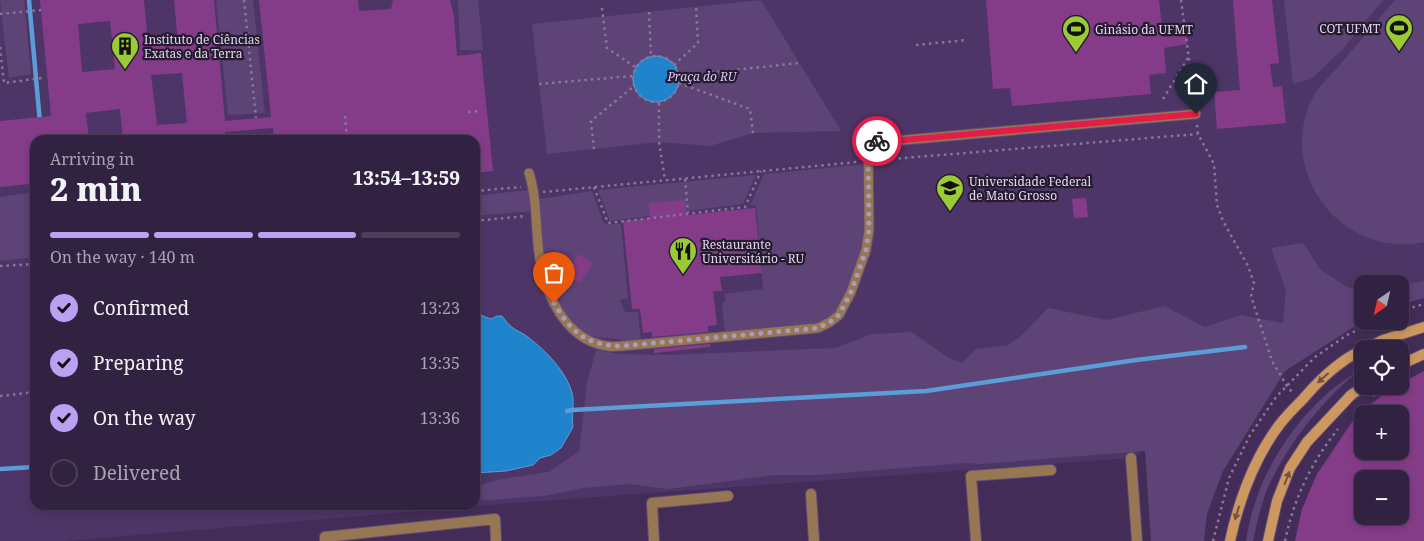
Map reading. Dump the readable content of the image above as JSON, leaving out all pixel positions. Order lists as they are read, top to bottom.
{
  "parks": ["Praça do RU"],
  "places": {
    "sports": ["COT UFMT", "Ginásio da UFMT"],
    "building": ["Instituto de Ciências Exatas e da Terra"],
    "school or university": ["Universidade Federal de Mato Grosso"],
    "restaurant": ["Restaurante Universitário - RU"]
  },
  "north": "bottom left",
  "page": {
    "heading": ["2 min", "Arriving in", "13:54–13:59"],
    "bar": "On the way · 140 m",
    "map_buttons": ["+", "−"],
    "list": [
      ["Confirmed", "13:23"],
      ["Preparing", "13:35"],
      ["On the way", "13:36"],
      "Delivered"
    ]
  }
}
